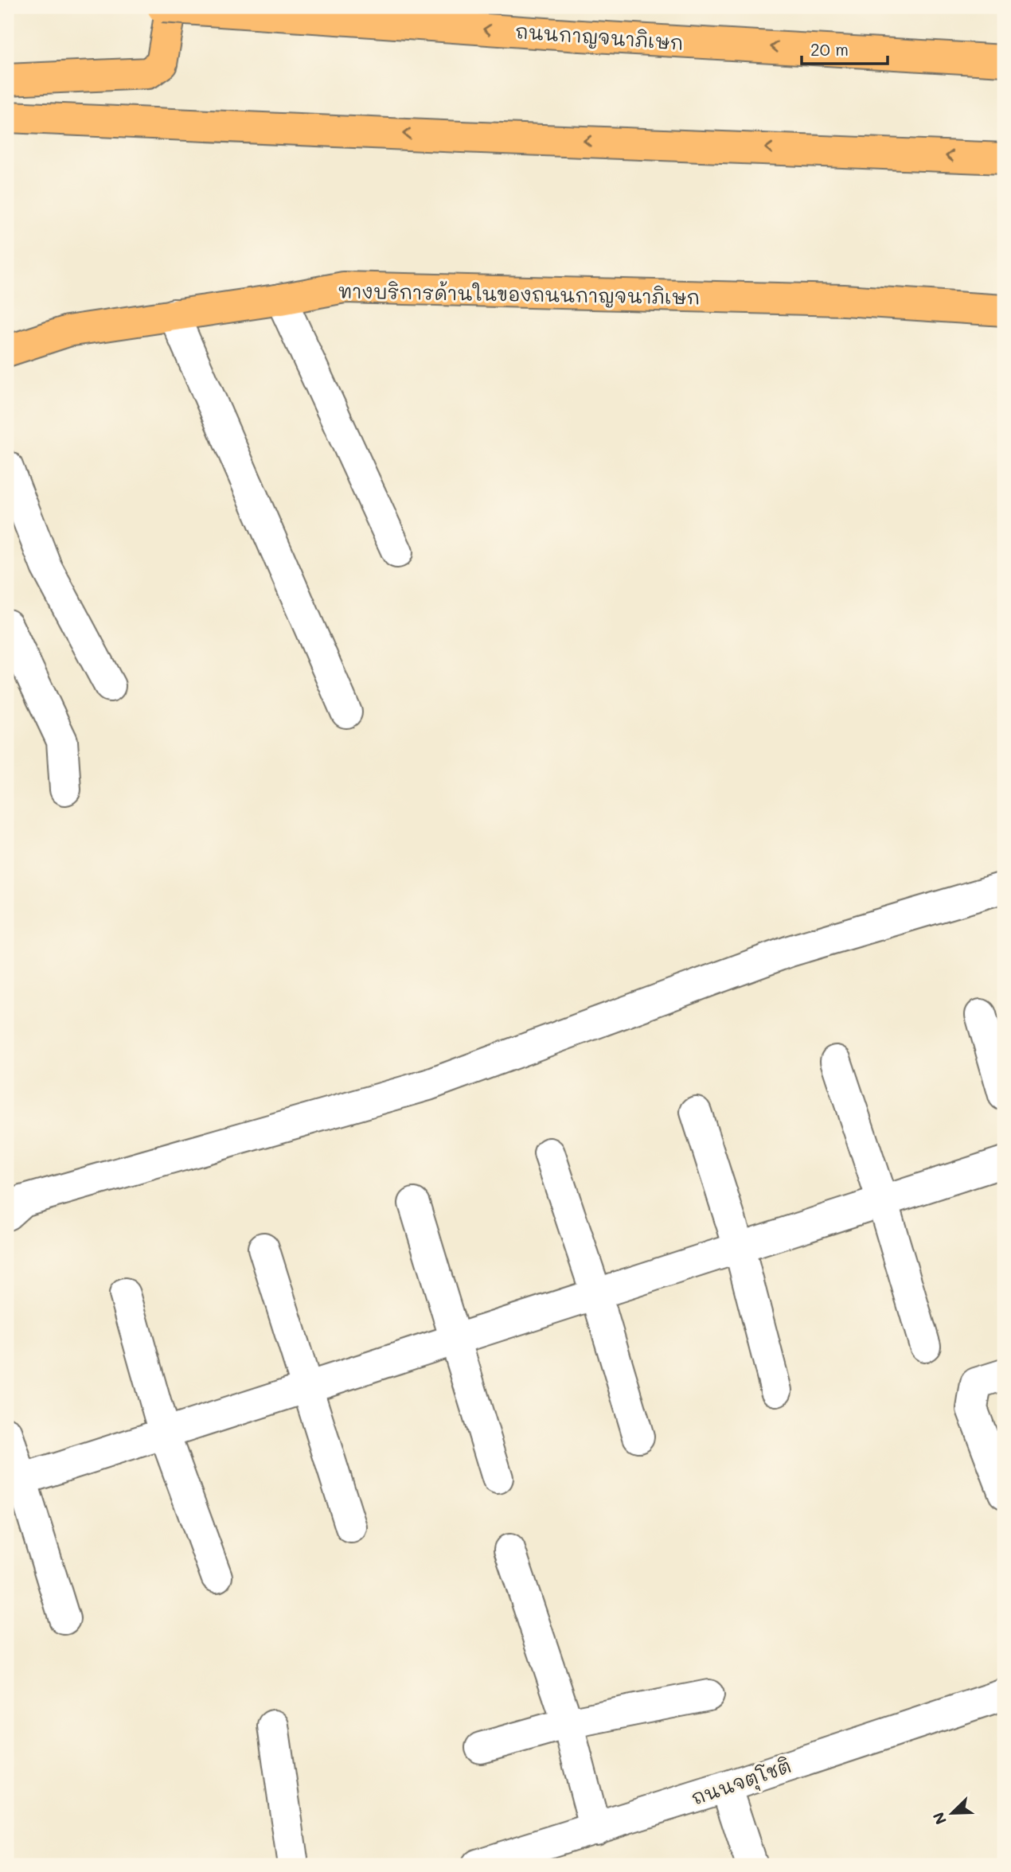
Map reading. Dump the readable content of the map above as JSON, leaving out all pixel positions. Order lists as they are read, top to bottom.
{
  "streets": {
    "main road": ["ถนนกาญจนาภิเษก", "ทางบริการด้านในของถนนกาญจนาภิเษก"],
    "street": ["ถนนจตุโชติ"]
  },
  "scale_bar": "20 m",
  "north": "bottom left"
}
